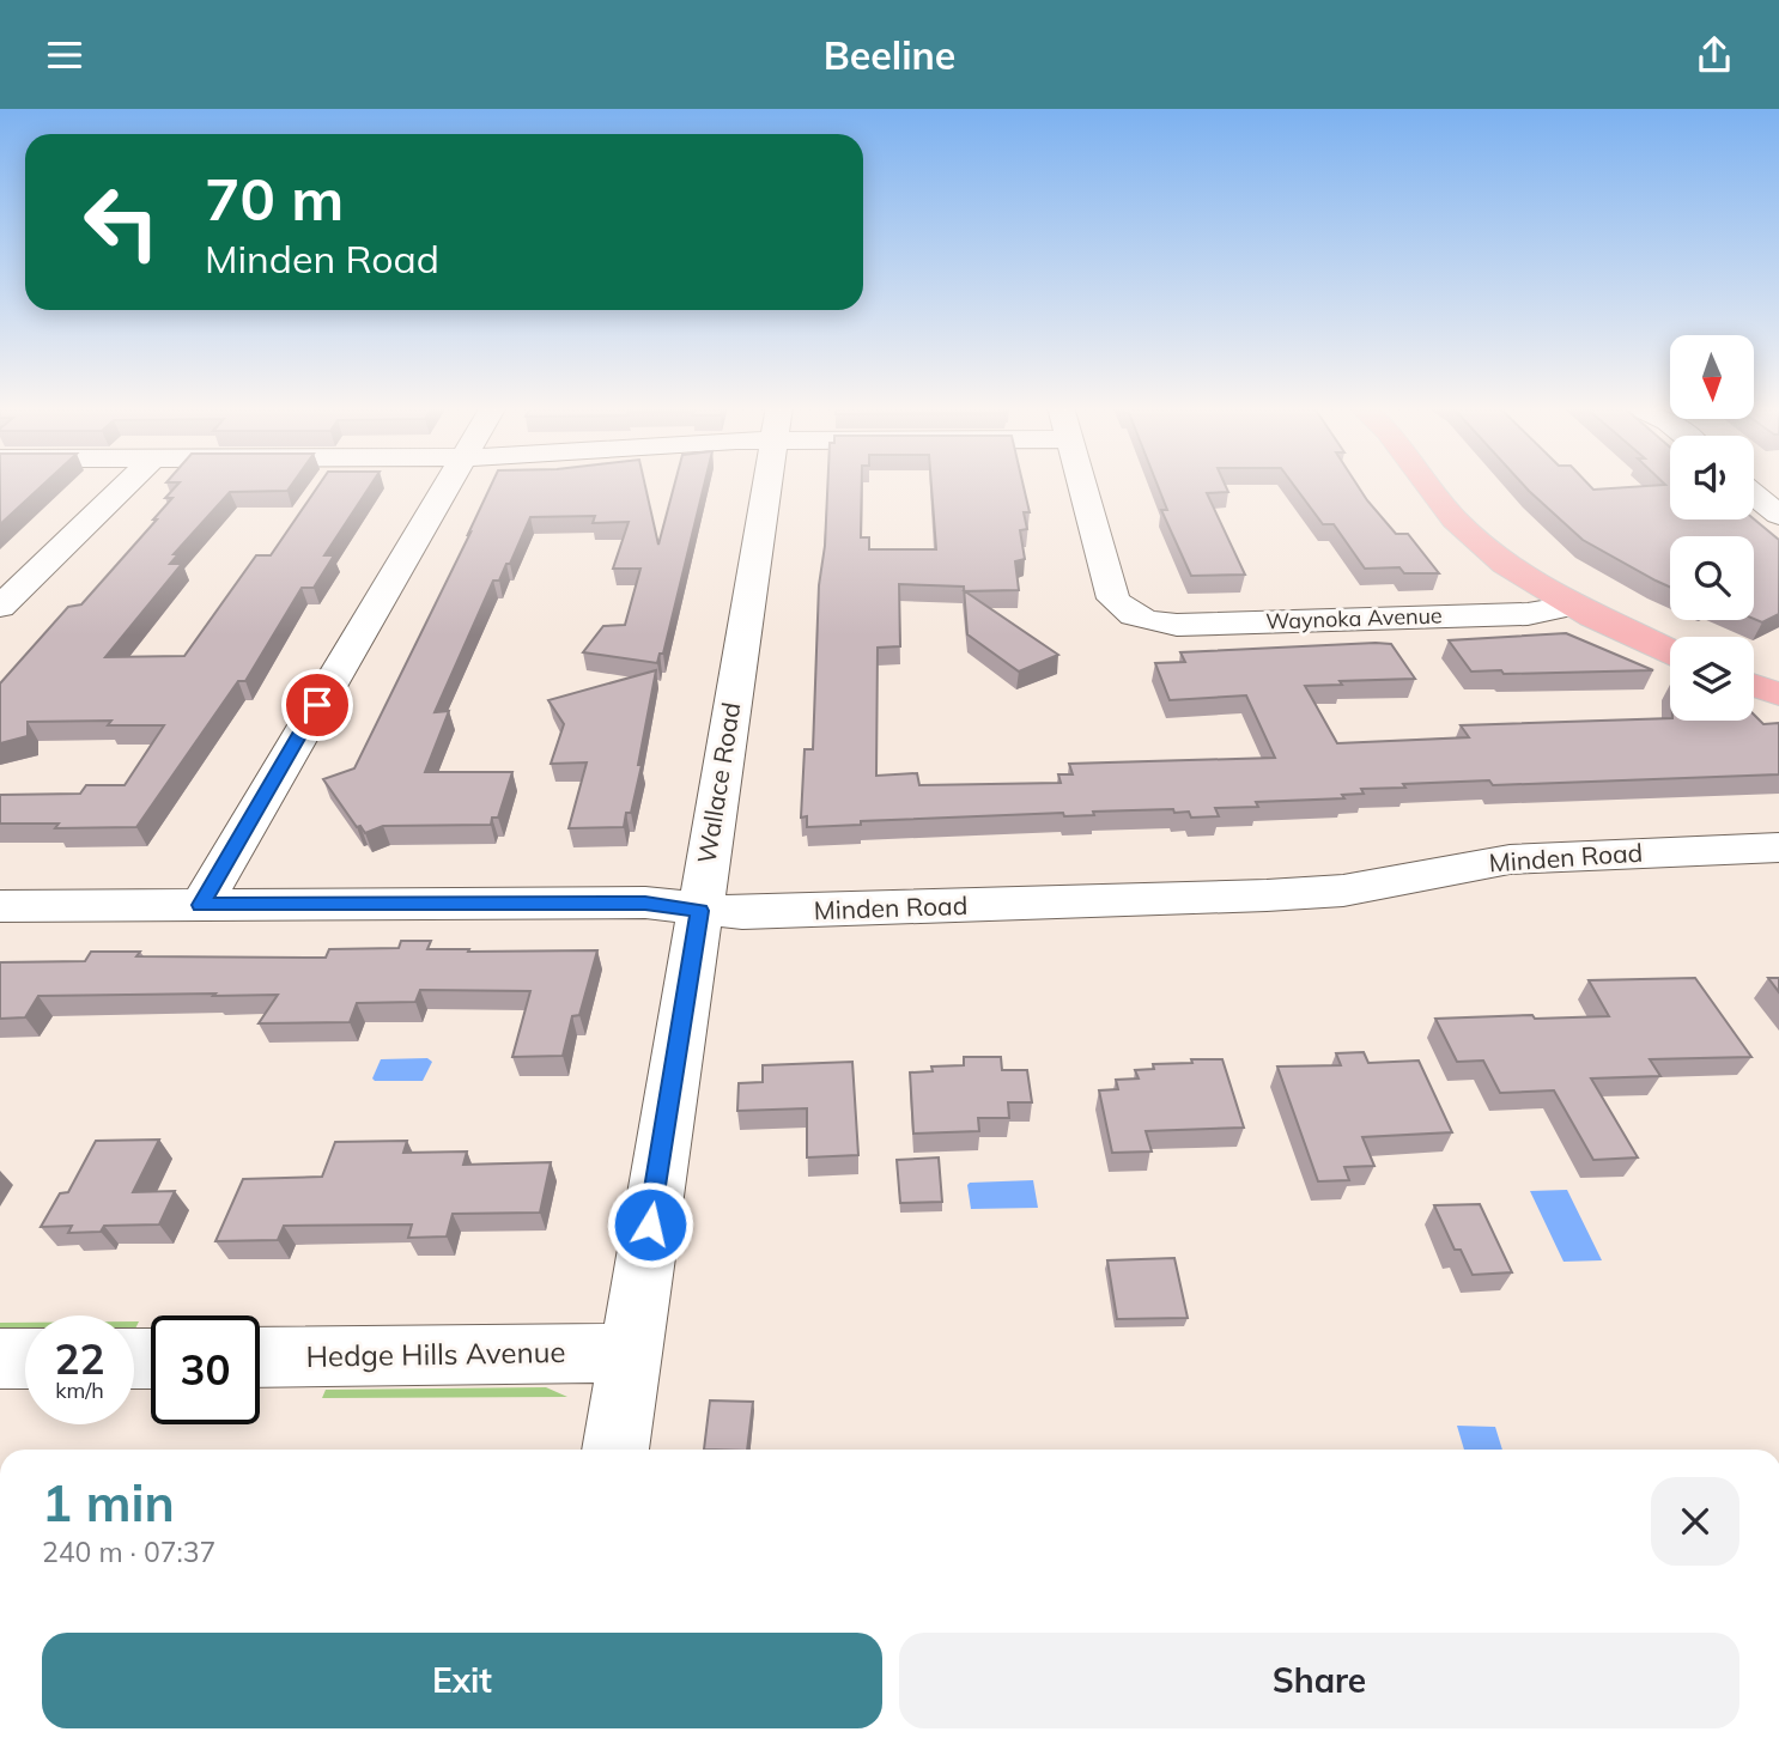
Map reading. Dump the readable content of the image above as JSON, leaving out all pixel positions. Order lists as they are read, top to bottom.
{
  "streets": {
    "street": [
      "Waynoka Avenue",
      "Wallace Road",
      "Minden Road",
      "Hedge Hills Avenue"
    ]
  },
  "crossings": [
    ["Wallace Road", "Minden Road"],
    ["Wallace Road", "Hedge Hills Avenue"]
  ],
  "north": "bottom",
  "page": {
    "header": "Beeline",
    "turn": ["70 m", "Minden Road"],
    "speed": "22 km/h",
    "limit": "30",
    "heading": ["1 min", "240 m · 07:37"],
    "buttons": ["Exit", "Share"]
  }
}
